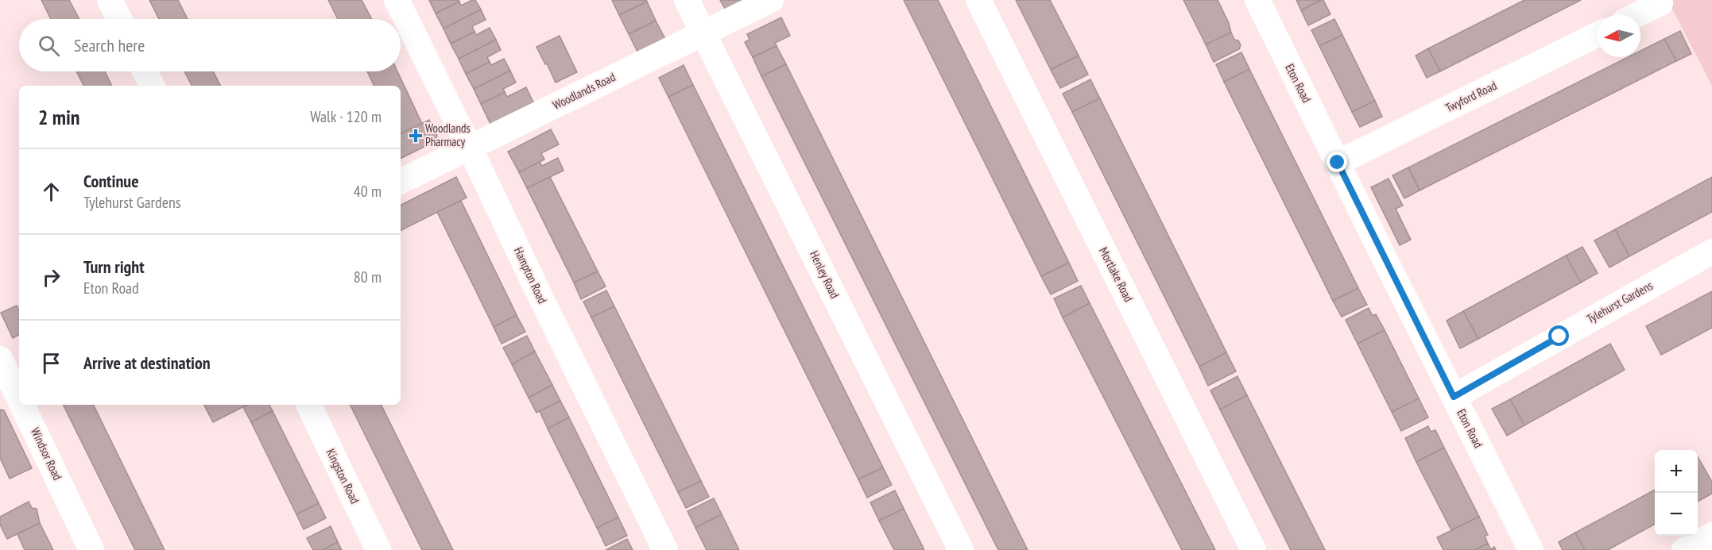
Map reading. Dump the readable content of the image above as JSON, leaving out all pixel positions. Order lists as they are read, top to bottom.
{
  "streets": {
    "street": [
      "Eton Road",
      "Woodlands Road",
      "Twyford Road",
      "Henley Road",
      "Mortlake Road",
      "Hampton Road",
      "Tylehurst Gardens",
      "Windsor Road",
      "Kingston Road"
    ]
  },
  "crossings": [
    ["Eton Road", "Twyford Road"],
    ["Eton Road", "Tylehurst Gardens"],
    ["Woodlands Road", "Henley Road"],
    ["Woodlands Road", "Hampton Road"]
  ],
  "places": {
    "health": ["Woodlands Pharmacy"]
  },
  "north": "left",
  "page": {
    "search": "Search here",
    "heading": ["2 min", "Walk · 120 m"],
    "list": [
      ["Continue", "Tylehurst Gardens", "40 m"],
      ["Turn right", "Eton Road", "80 m"],
      "Arrive at destination"
    ],
    "map_buttons": ["+", "−"]
  }
}
